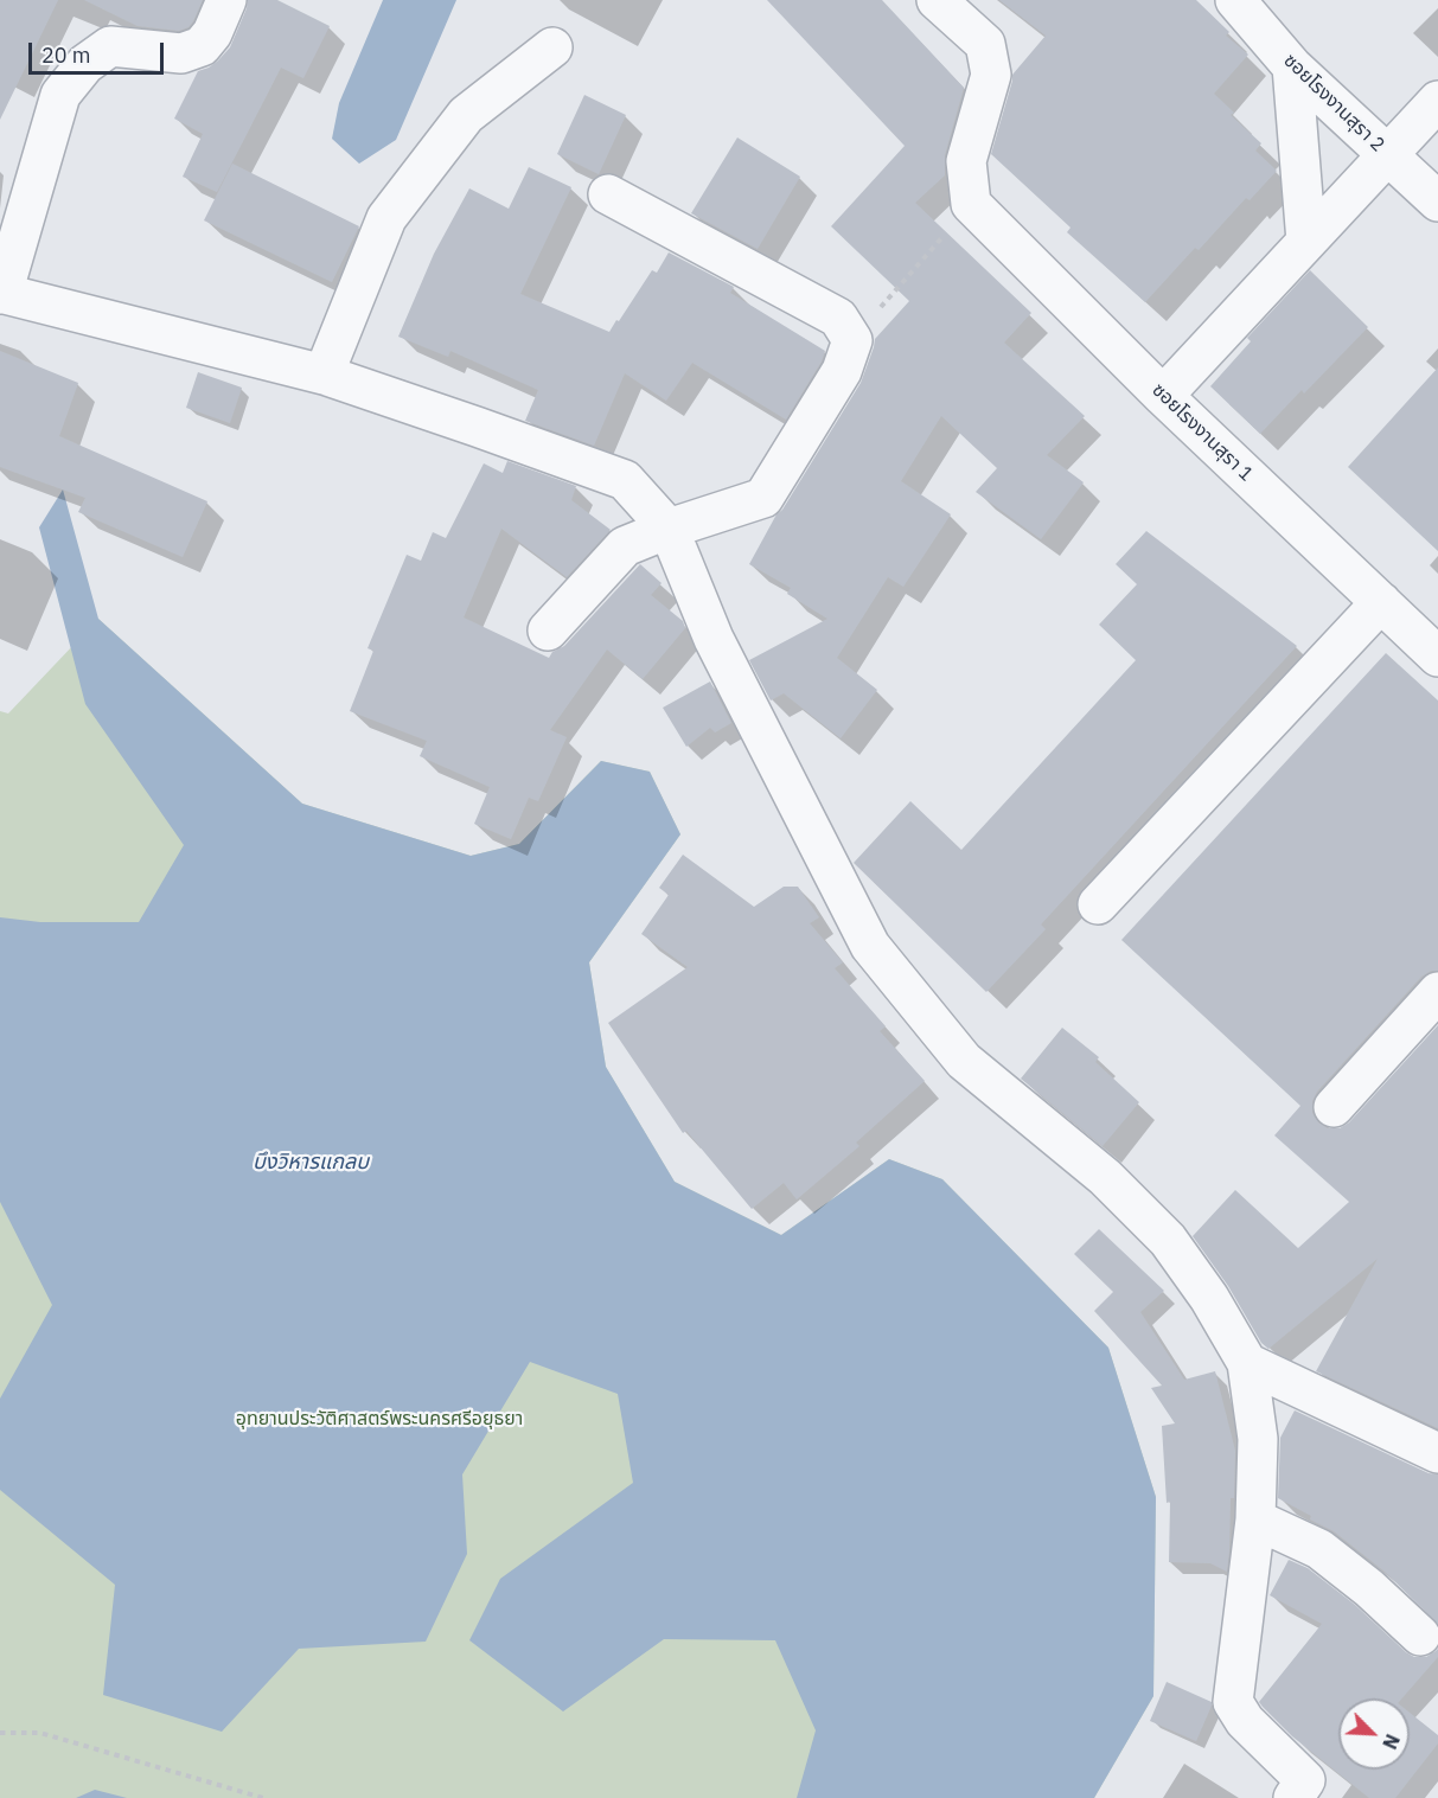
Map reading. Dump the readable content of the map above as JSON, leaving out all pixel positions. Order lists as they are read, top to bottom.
{
  "streets": {
    "street": ["ซอยโรงงานสุรา 2", "ซอยโรงงานสุรา 1"]
  },
  "water": ["บึงวิหารแกลบ"],
  "parks": ["อุทยานประวัติศาสตร์พระนครศรีอยุธยา"],
  "scale_bar": "20 m",
  "north": "bottom right"
}
